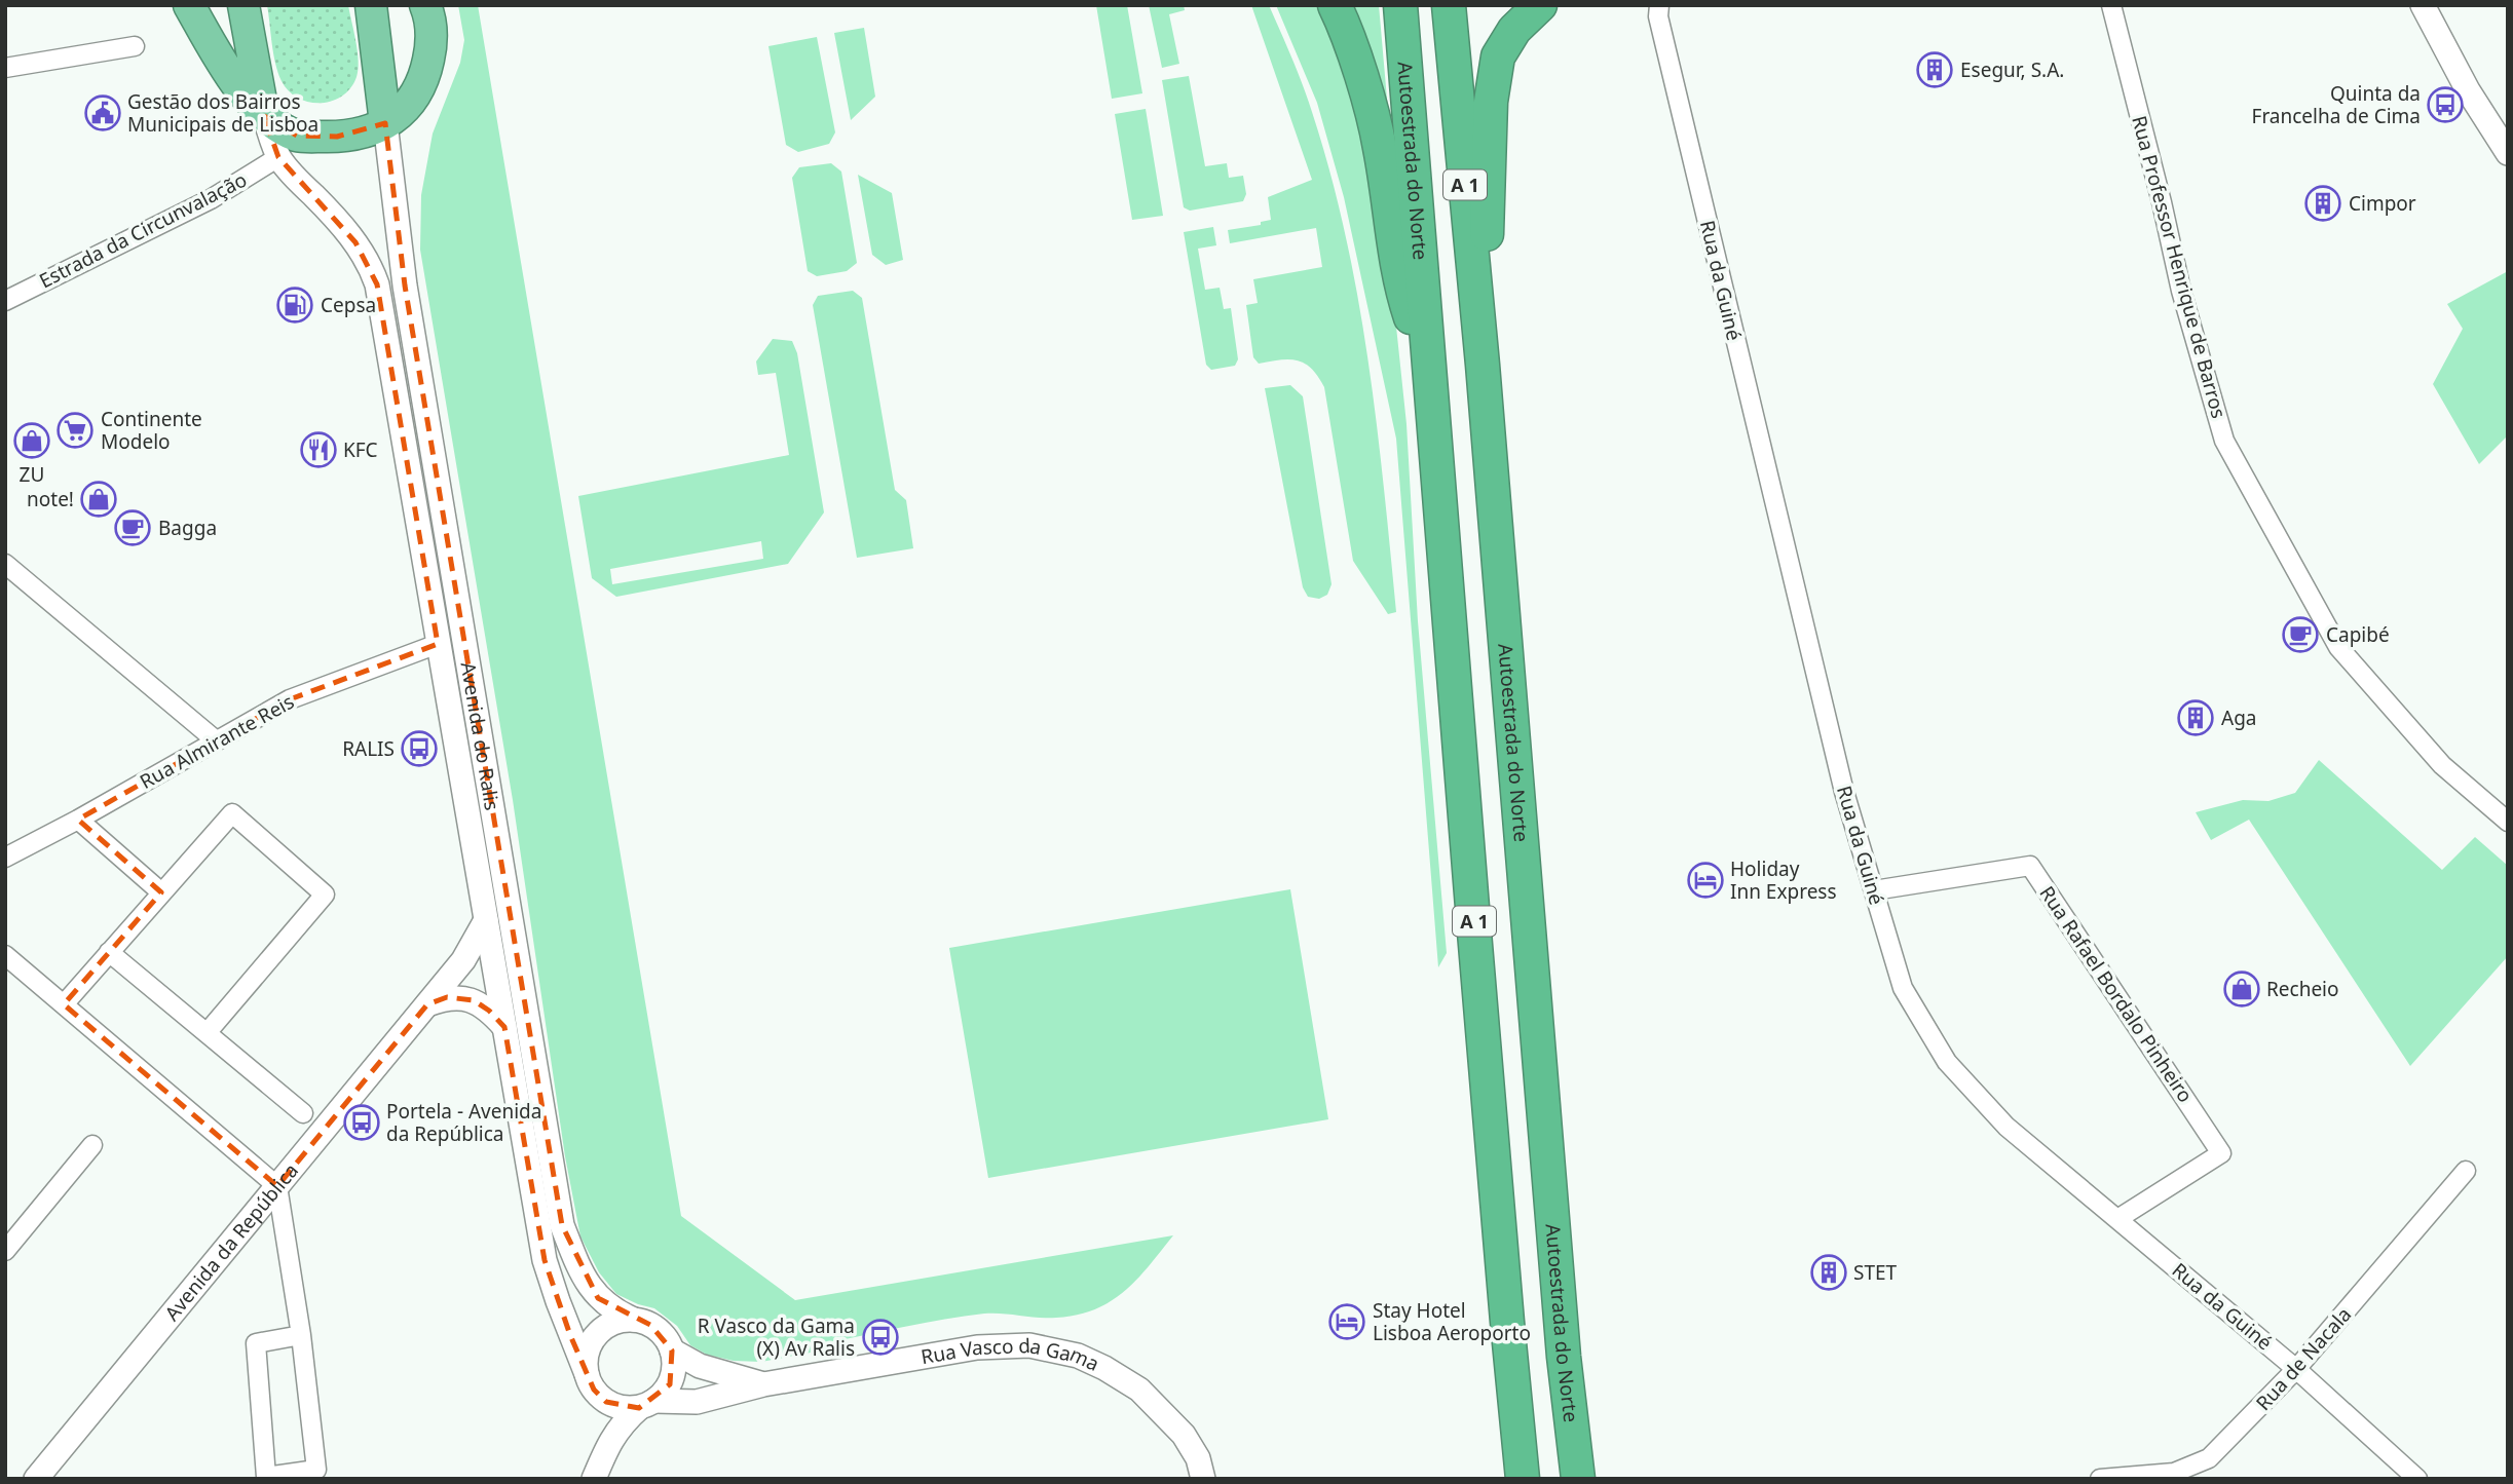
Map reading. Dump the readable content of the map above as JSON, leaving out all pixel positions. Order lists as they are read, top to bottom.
{
  "streets": {
    "highway": ["Autoestrada do Norte", "A 1"],
    "street": [
      "Estrada da Circunvalação",
      "Rua Professor Henrique de Barros",
      "Rua da Guiné",
      "Avenida do Ralis",
      "Rua Almirante Reis",
      "Rua Rafael Bordalo Pinheiro",
      "Avenida da República",
      "Rua de Nacala",
      "Rua Vasco da Gama"
    ]
  },
  "crossings": [
    ["Estrada da Circunvalação", "Avenida do Ralis"],
    ["Rua da Guiné", "Rua Rafael Bordalo Pinheiro"],
    ["Rua da Guiné", "Rua de Nacala"],
    ["Avenida do Ralis", "Rua Almirante Reis"],
    ["Avenida do Ralis", "Avenida da República"],
    ["Avenida do Ralis", "Rua Vasco da Gama"]
  ],
  "places": {
    "building": [
      "Esegur, S.A.",
      "Cimpor",
      "Aga",
      "STET"
    ],
    "bus stop": [
      "Quinta da Francelha de Cima",
      "RALIS",
      "Portela - Avenida da República",
      "R Vasco da Gama (X) Av Ralis"
    ],
    "public building": ["Gestão dos Bairros Municipais de Lisboa"],
    "fuel station": ["Cepsa"],
    "supermarket": ["Continente Modelo"],
    "shop": ["ZU", "note!", "Recheio"],
    "restaurant": ["KFC"],
    "cafe": ["Bagga", "Capibé"],
    "hotel": ["Holiday Inn Express", "Stay Hotel Lisboa Aeroporto"]
  }
}
